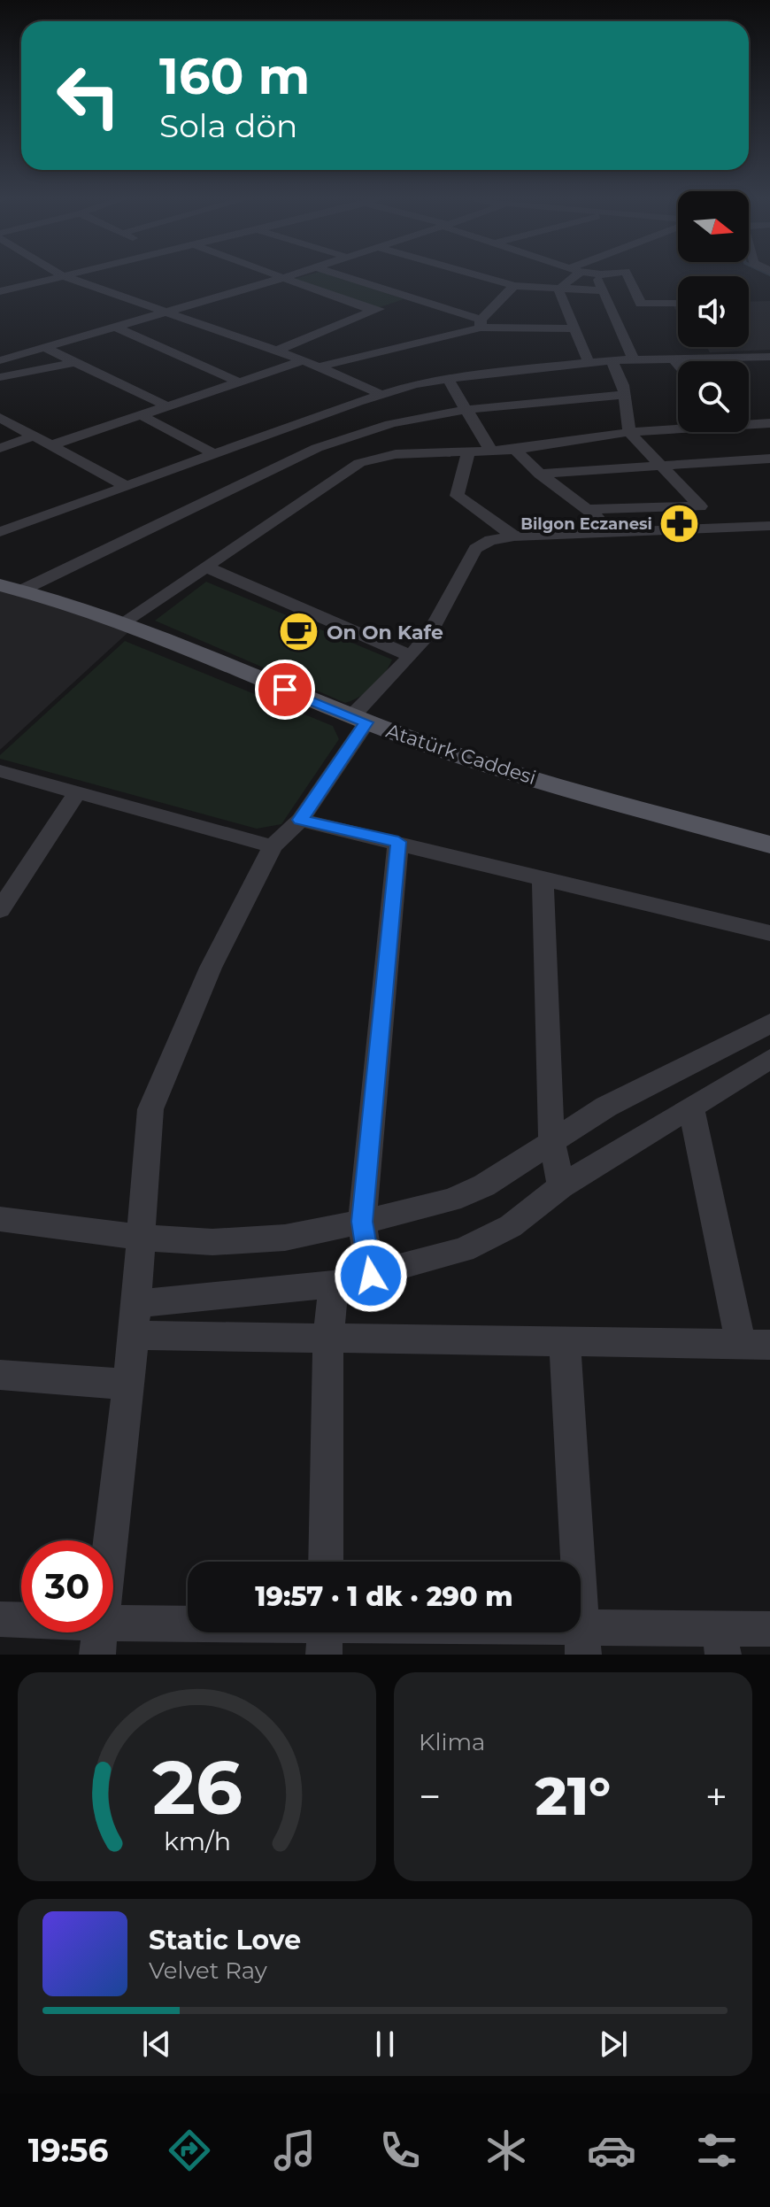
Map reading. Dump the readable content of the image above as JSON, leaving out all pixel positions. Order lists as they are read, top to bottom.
{
  "streets": {
    "main road": ["Atatürk Caddesi"]
  },
  "places": {
    "pharmacy": ["Bilgon Eczanesi"],
    "cafe": ["On On Kafe"]
  },
  "north": "right",
  "page": {
    "turn": ["160 m", "Sola dön"],
    "limit": "30",
    "trip": "19:57 · 1 dk · 290 m",
    "tile": "Klima",
    "heat": ["−", "21°", "+"],
    "song": ["Static Love", "Velvet Ray"],
    "tabs": "19:56",
    "gauge": ["26", "km/h"]
  }
}
